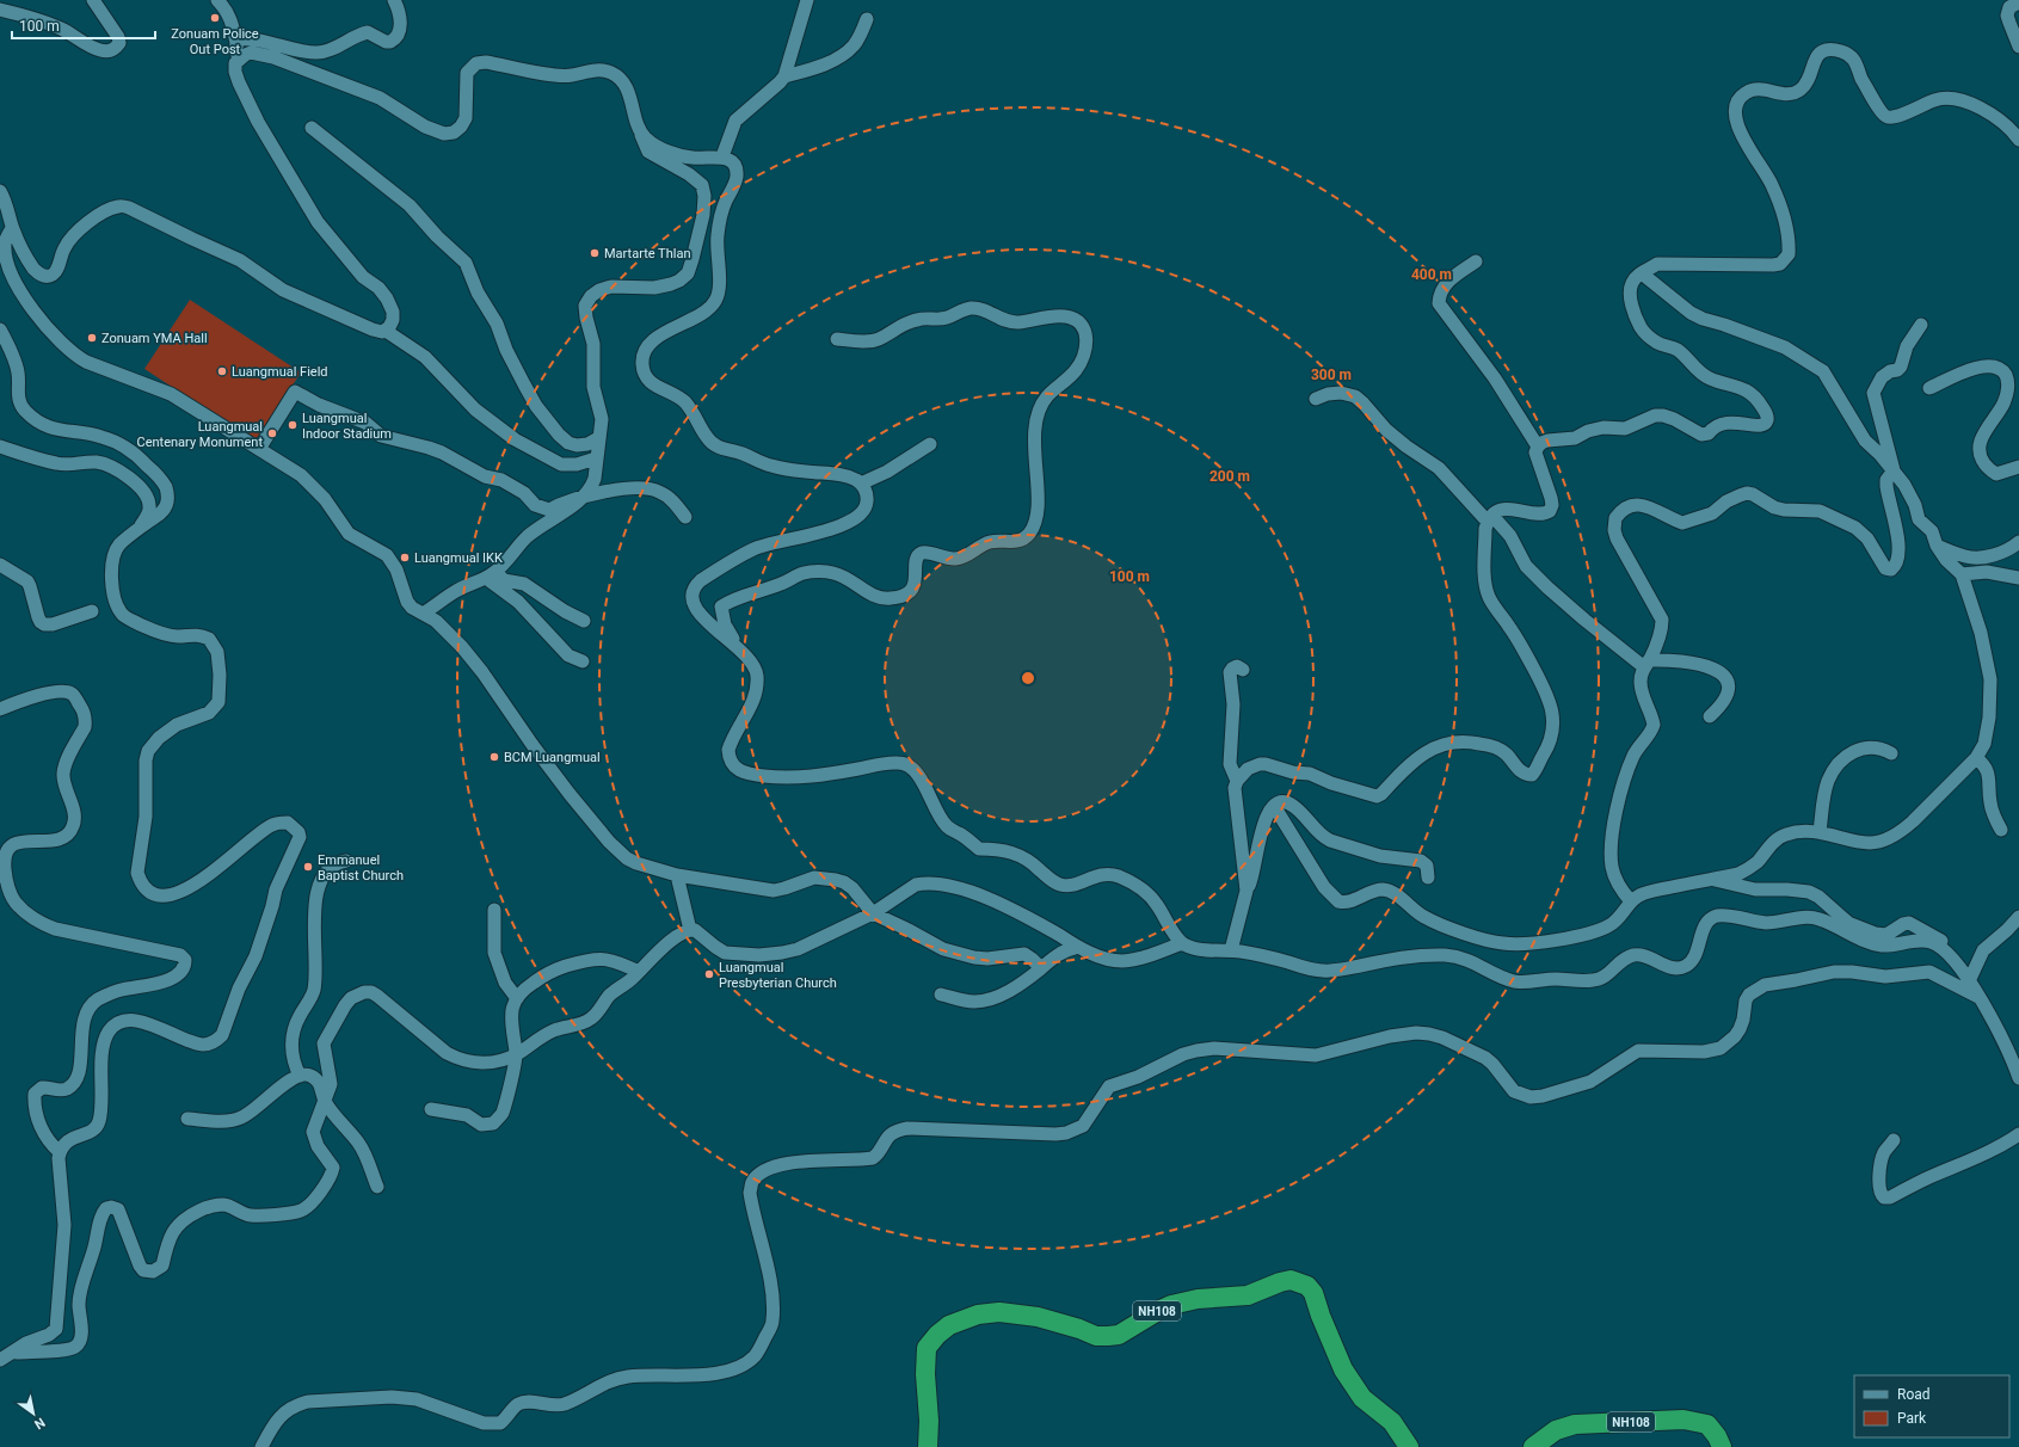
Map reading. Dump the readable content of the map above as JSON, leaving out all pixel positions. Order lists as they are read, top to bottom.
{
  "streets": {
    "highway": ["NH108"]
  },
  "places": [
    "Zonuam Police Out Post",
    "Martarte Thlan",
    "Zonuam YMA Hall",
    "Luangmual Field",
    "Luangmual Indoor Stadium",
    "Luangmual Centenary Monument",
    "Luangmual IKK",
    "BCM Luangmual",
    "Emmanuel Baptist Church",
    "Luangmual Presbyterian Church"
  ],
  "legend": ["Road", "Park"],
  "scale_bar": "100 m",
  "north": "bottom right",
  "rings": [
    "400 m",
    "300 m",
    "200 m",
    "100 m"
  ]
}
